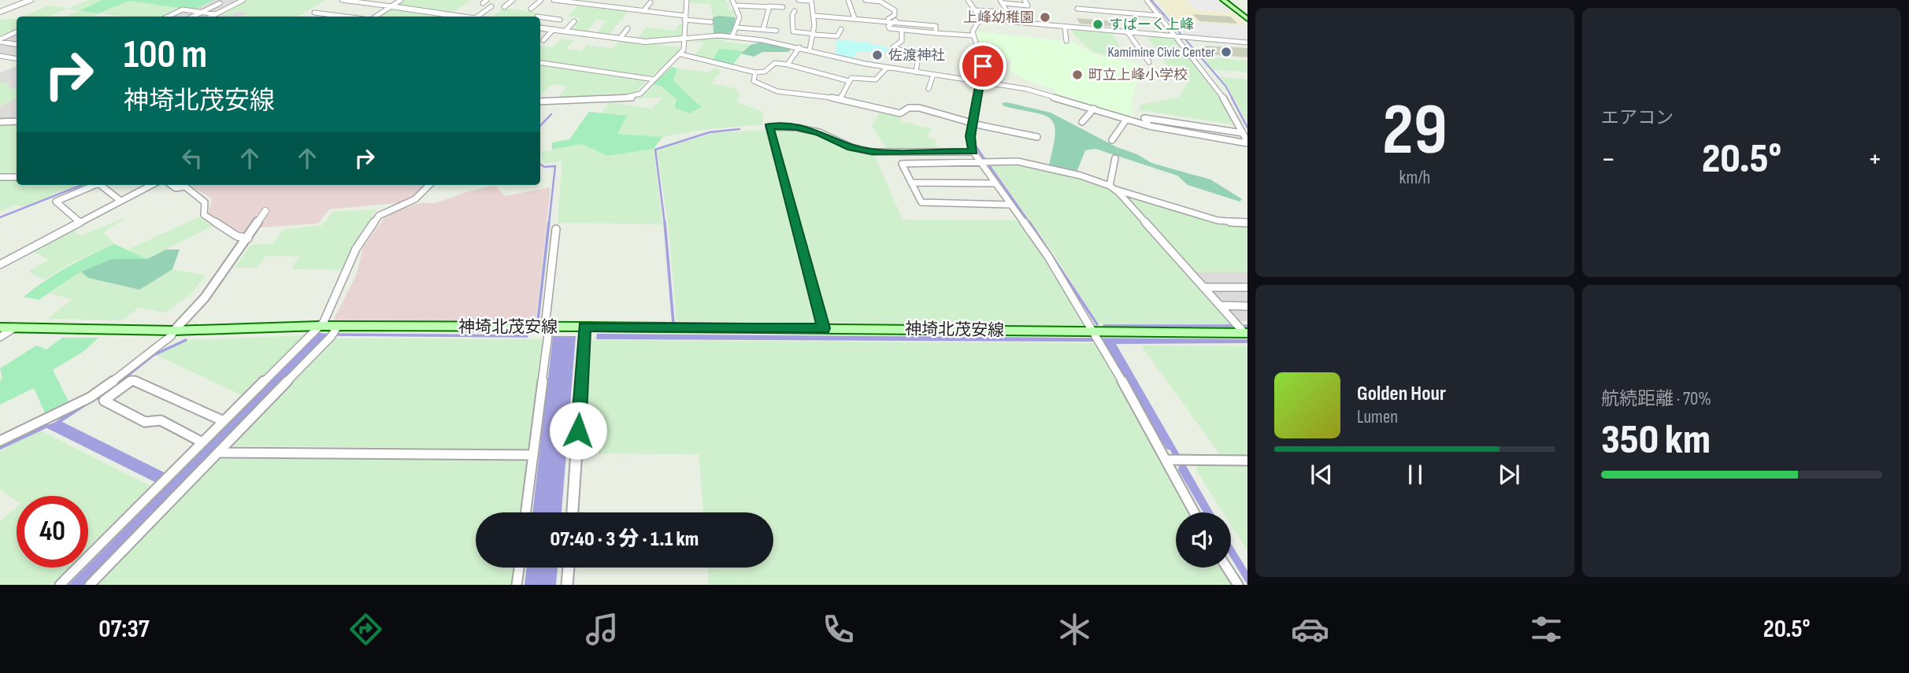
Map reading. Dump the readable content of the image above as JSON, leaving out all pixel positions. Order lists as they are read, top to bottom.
{
  "streets": {
    "main road": ["神埼北茂安線"]
  },
  "places": [
    "上峰幼稚園",
    "すぱーく上峰",
    "Kamimine Civic Center",
    "佐渡神社",
    "町立上峰小学校"
  ],
  "page": {
    "tile": [
      ["29", "km/h"],
      "エアコン",
      ["航続距離 · 70%", "350 km"]
    ],
    "turn": ["100 m", "神埼北茂安線"],
    "heat": ["−", "20.5°", "+"],
    "song": ["Golden Hour", "Lumen"],
    "limit": "40",
    "trip": "07:40 · 3 分 · 1.1 km",
    "tabs": ["07:37", "20.5°"]
  }
}
